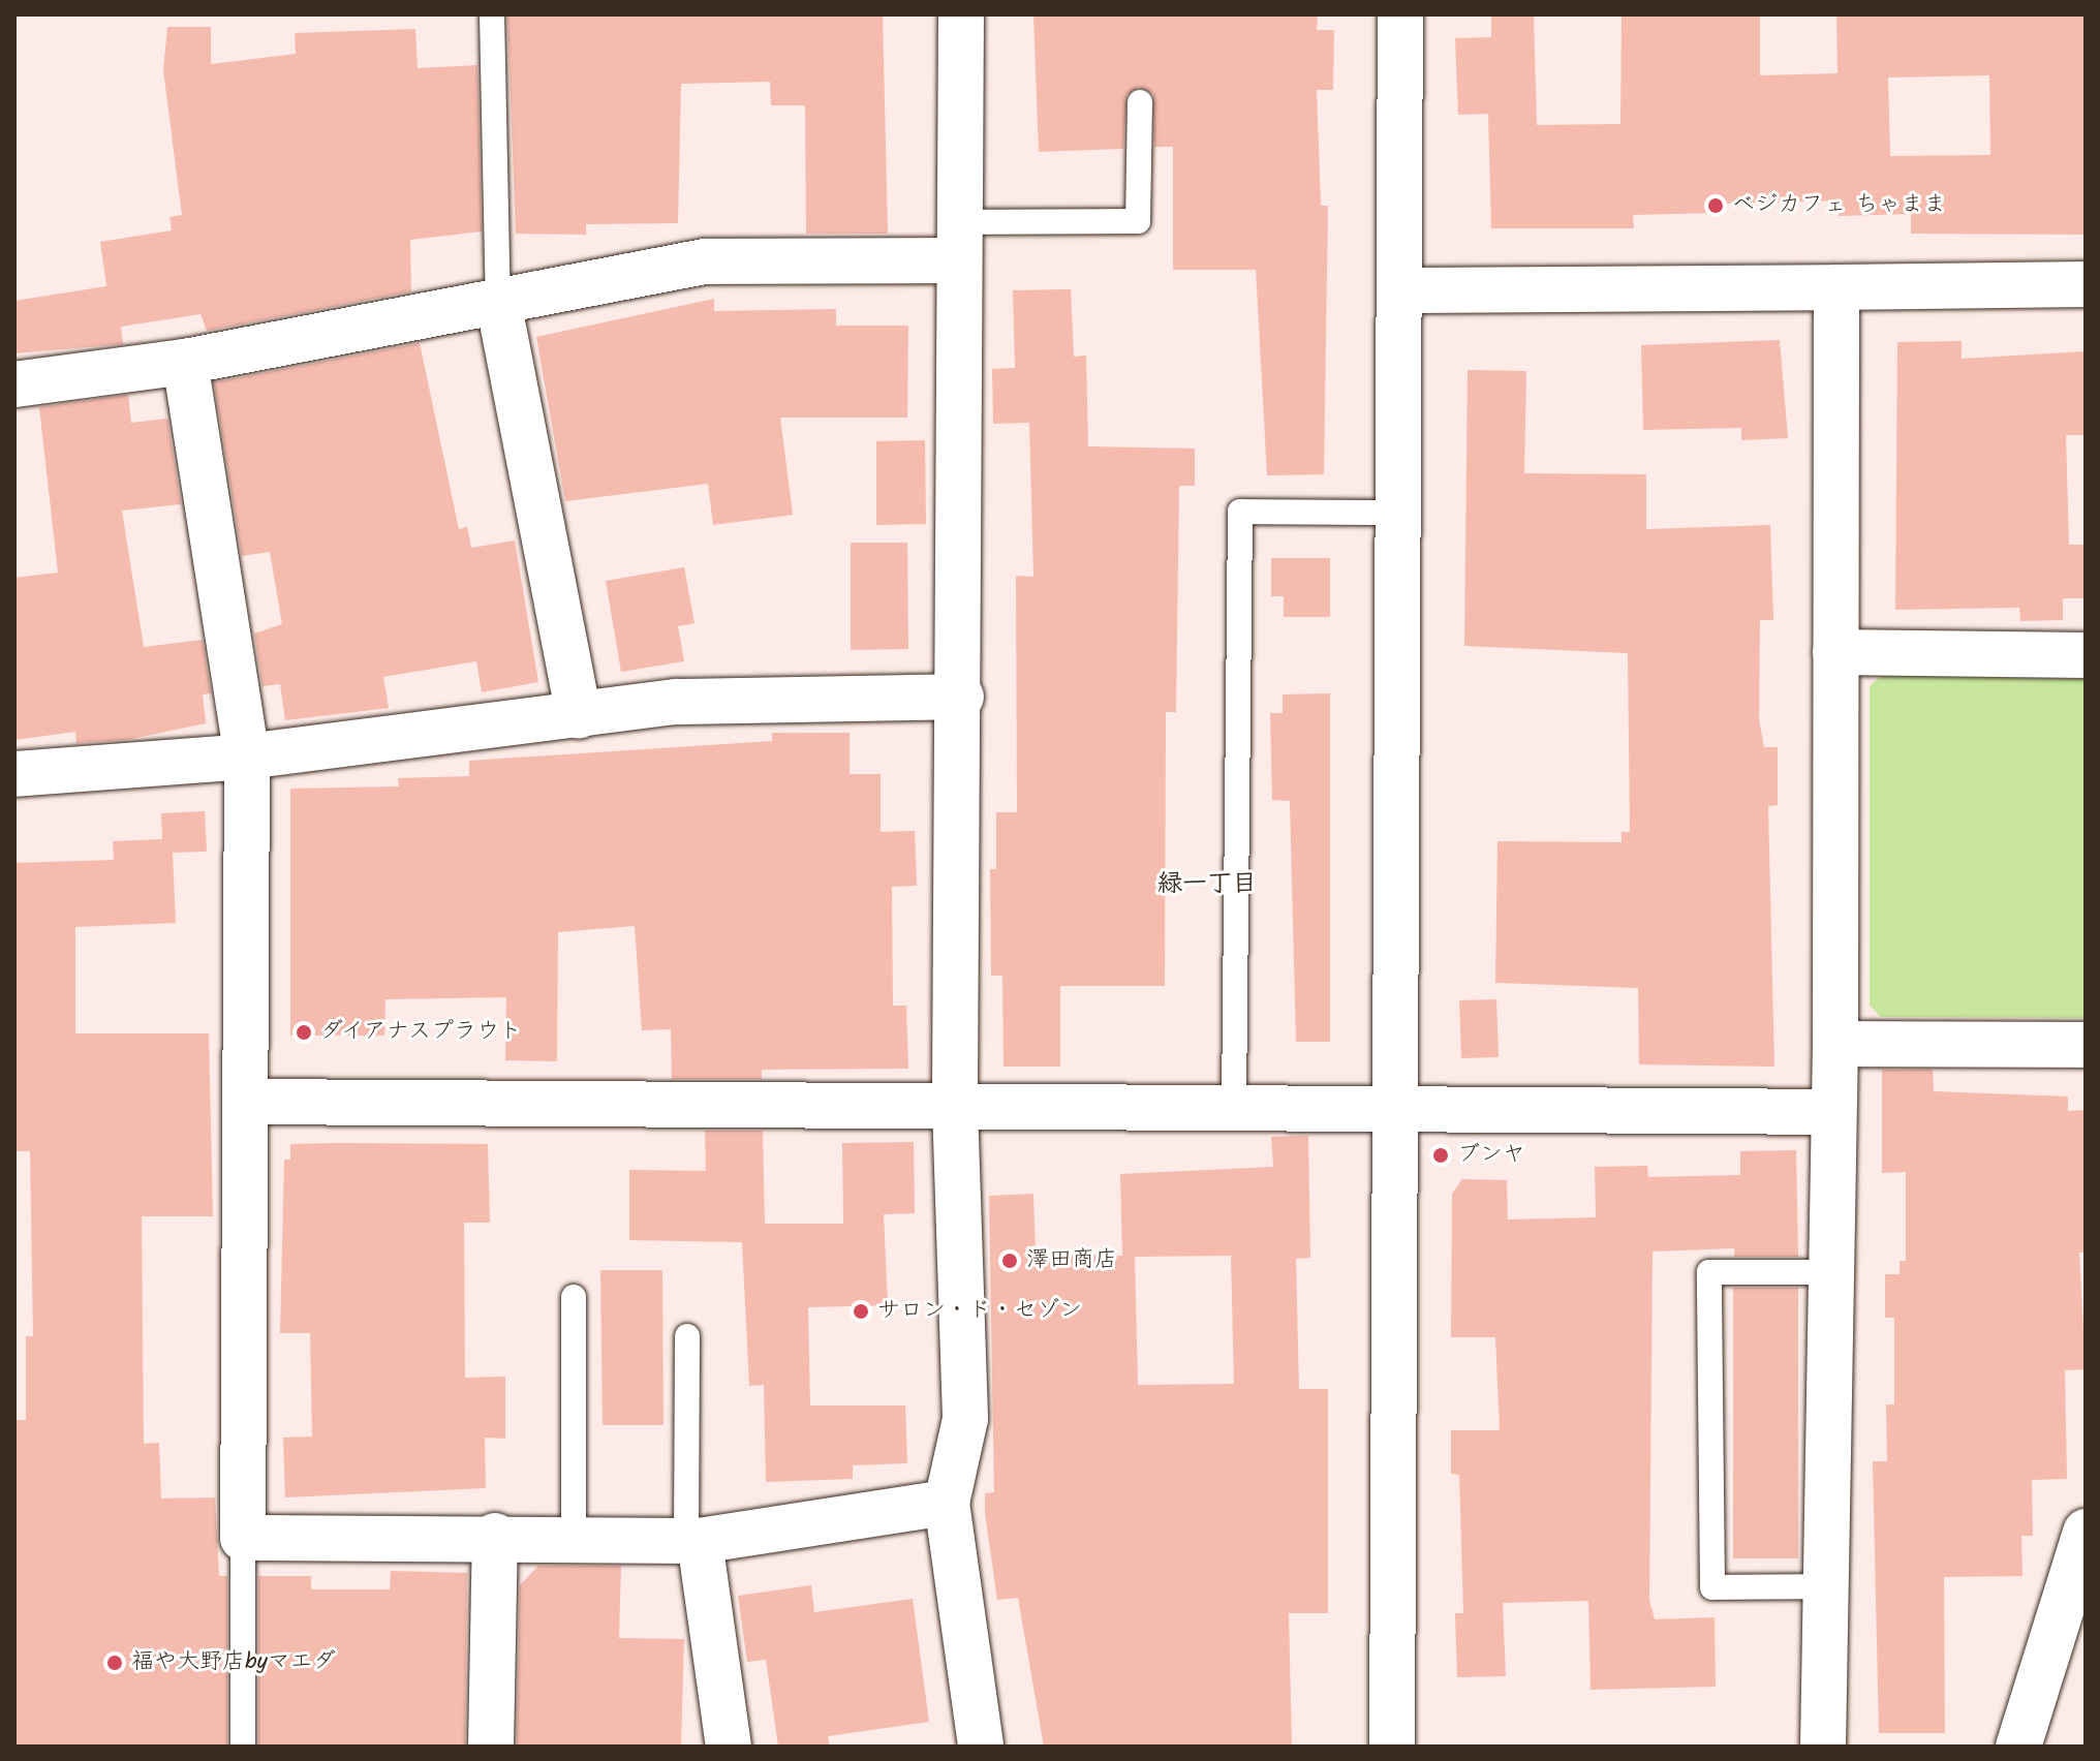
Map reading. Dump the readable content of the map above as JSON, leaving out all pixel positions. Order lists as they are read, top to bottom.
{
  "districts": ["緑一丁目"],
  "places": [
    "ベジカフェ ちゃまま",
    "ダイアナスプラウト",
    "ブンヤ",
    "澤田商店",
    "サロン・ド・セゾン",
    "福や大野店byマエダ"
  ]
}
